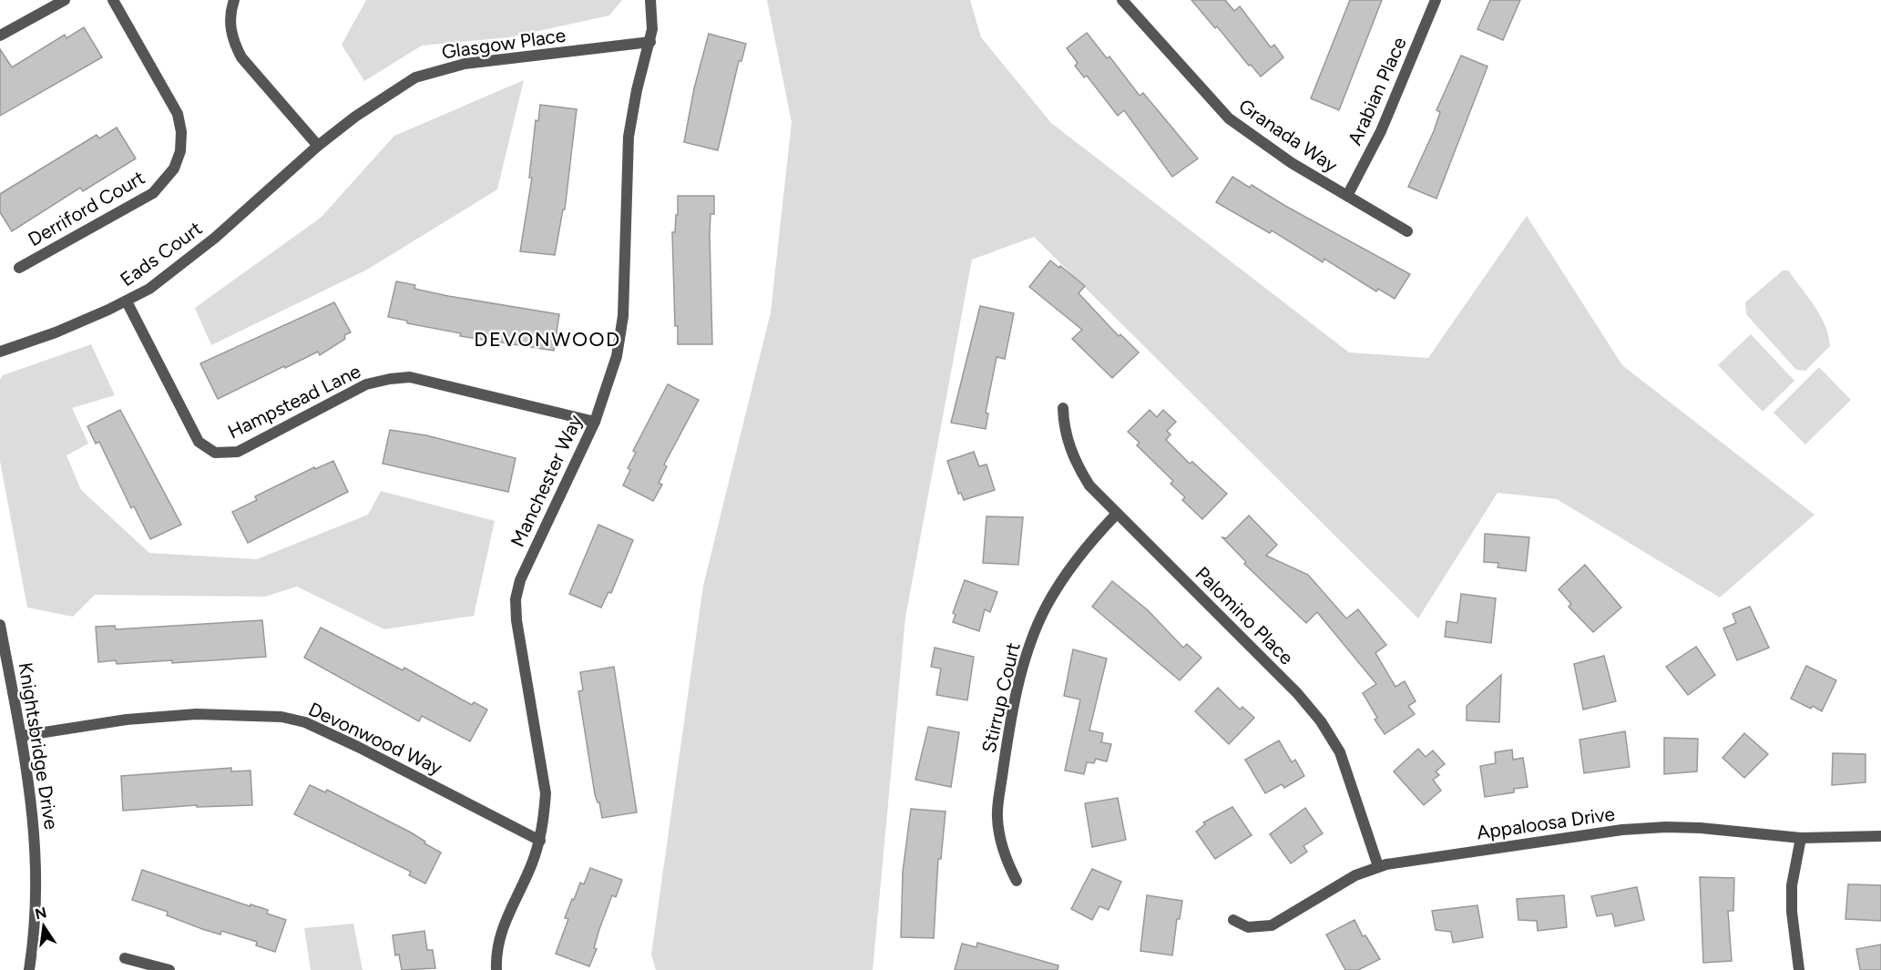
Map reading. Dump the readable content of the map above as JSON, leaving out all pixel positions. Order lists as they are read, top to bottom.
{
  "streets": {
    "street": [
      "Glasgow Place",
      "Arabian Place",
      "Granada Way",
      "Derriford Court",
      "Eads Court",
      "Hampstead Lane",
      "Manchester Way",
      "Palomino Place",
      "Stirrup Court",
      "Devonwood Way",
      "Knightsbridge Drive",
      "Appaloosa Drive"
    ]
  },
  "crossings": [
    ["Glasgow Place", "Eads Court"],
    ["Glasgow Place", "Manchester Way"],
    ["Arabian Place", "Granada Way"],
    ["Eads Court", "Hampstead Lane"],
    ["Hampstead Lane", "Manchester Way"],
    ["Manchester Way", "Devonwood Way"],
    ["Palomino Place", "Stirrup Court"],
    ["Palomino Place", "Appaloosa Drive"],
    ["Devonwood Way", "Knightsbridge Drive"]
  ],
  "districts": ["DEVONWOOD"],
  "north": "top"
}
